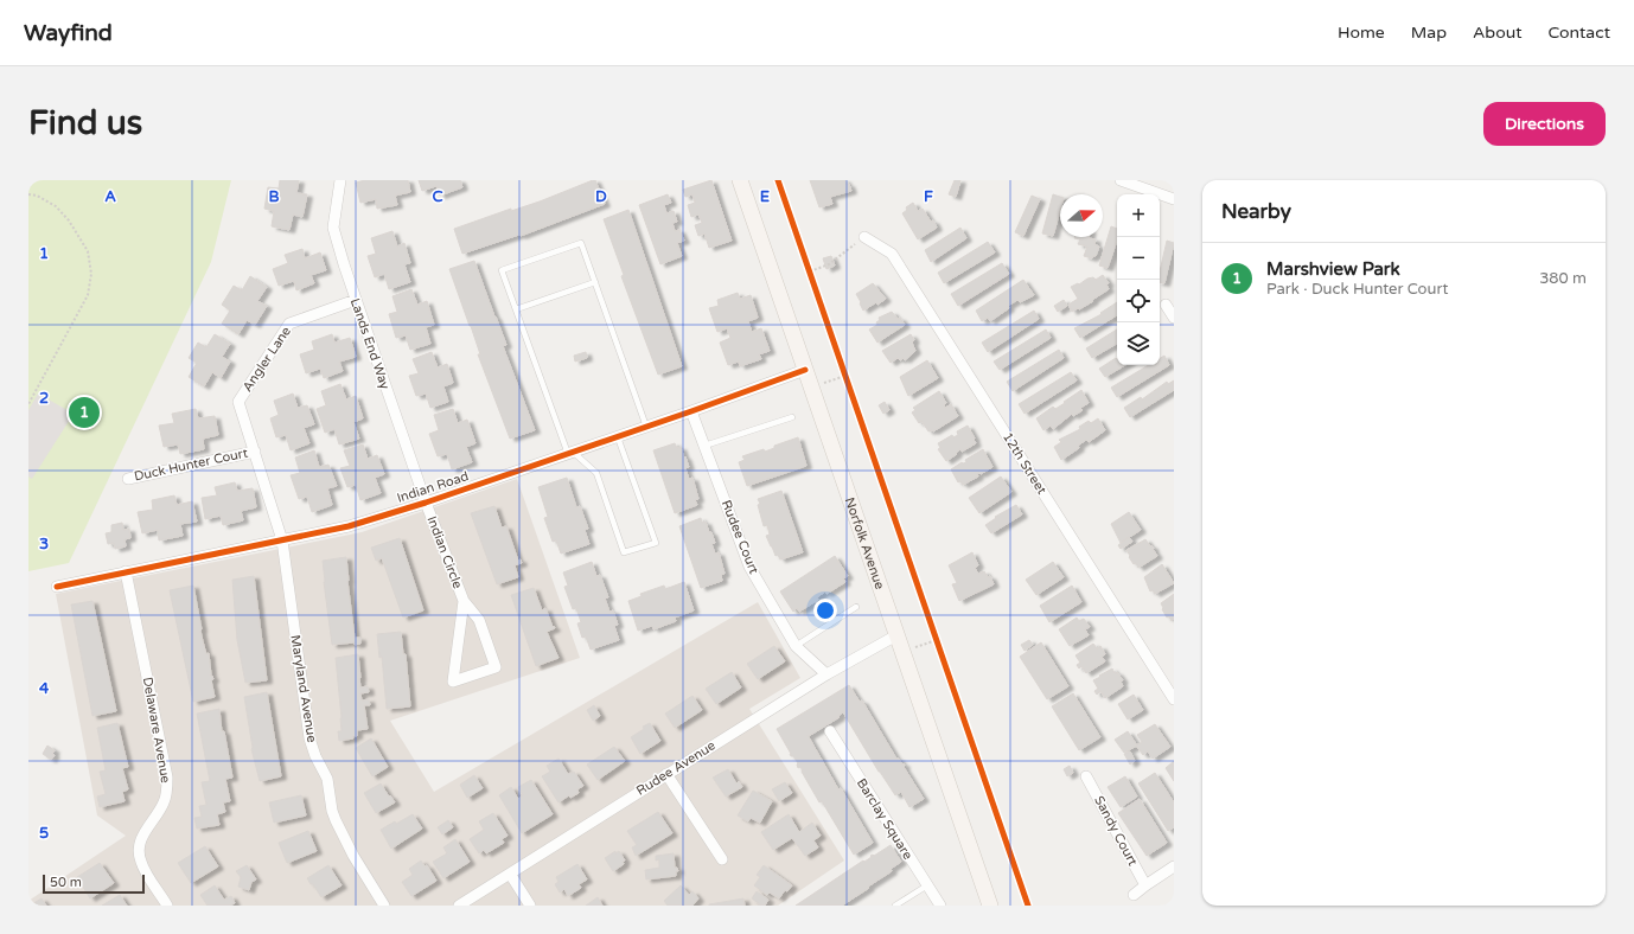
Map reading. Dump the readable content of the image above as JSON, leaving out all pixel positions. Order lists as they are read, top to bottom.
{
  "streets": {
    "main road": ["Norfolk Avenue"],
    "street": [
      "Lands End Way",
      "Angler Lane",
      "12th Street",
      "Duck Hunter Court",
      "Indian Road",
      "Rudee Court",
      "Indian Circle",
      "Maryland Avenue",
      "Delaware Avenue",
      "Rudee Avenue",
      "Barclay Square",
      "Sandy Court"
    ]
  },
  "crossings": [
    ["Lands End Way", "Angler Lane"],
    ["Lands End Way", "Indian Road"],
    ["Lands End Way", "Indian Circle"],
    ["Angler Lane", "Duck Hunter Court"],
    ["Angler Lane", "Indian Road"],
    ["Angler Lane", "Maryland Avenue"],
    ["Indian Road", "Rudee Court"],
    ["Indian Road", "Norfolk Avenue"],
    ["Indian Road", "Indian Circle"],
    ["Indian Road", "Maryland Avenue"],
    ["Indian Road", "Delaware Avenue"],
    ["Rudee Court", "Rudee Avenue"],
    ["Norfolk Avenue", "Rudee Avenue"]
  ],
  "scale_bar": "50 m",
  "north": "right",
  "page": {
    "header": "Wayfind",
    "nav": [
      "Home",
      "Map",
      "About",
      "Contact"
    ],
    "buttons": "Directions",
    "title": "Find us",
    "heading": "Nearby",
    "map_buttons": ["+", "−"],
    "list": [
      {
        "mark": "1",
        "name": "Marshview Park",
        "note": "Park · Duck Hunter Court",
        "value": "380 m"
      }
    ],
    "pins": "1",
    "scale": "50 m"
  },
  "grid": {
    "columns": [
      "A",
      "B",
      "C",
      "D",
      "E",
      "F"
    ],
    "rows": [
      "1",
      "2",
      "3",
      "4",
      "5"
    ]
  }
}
